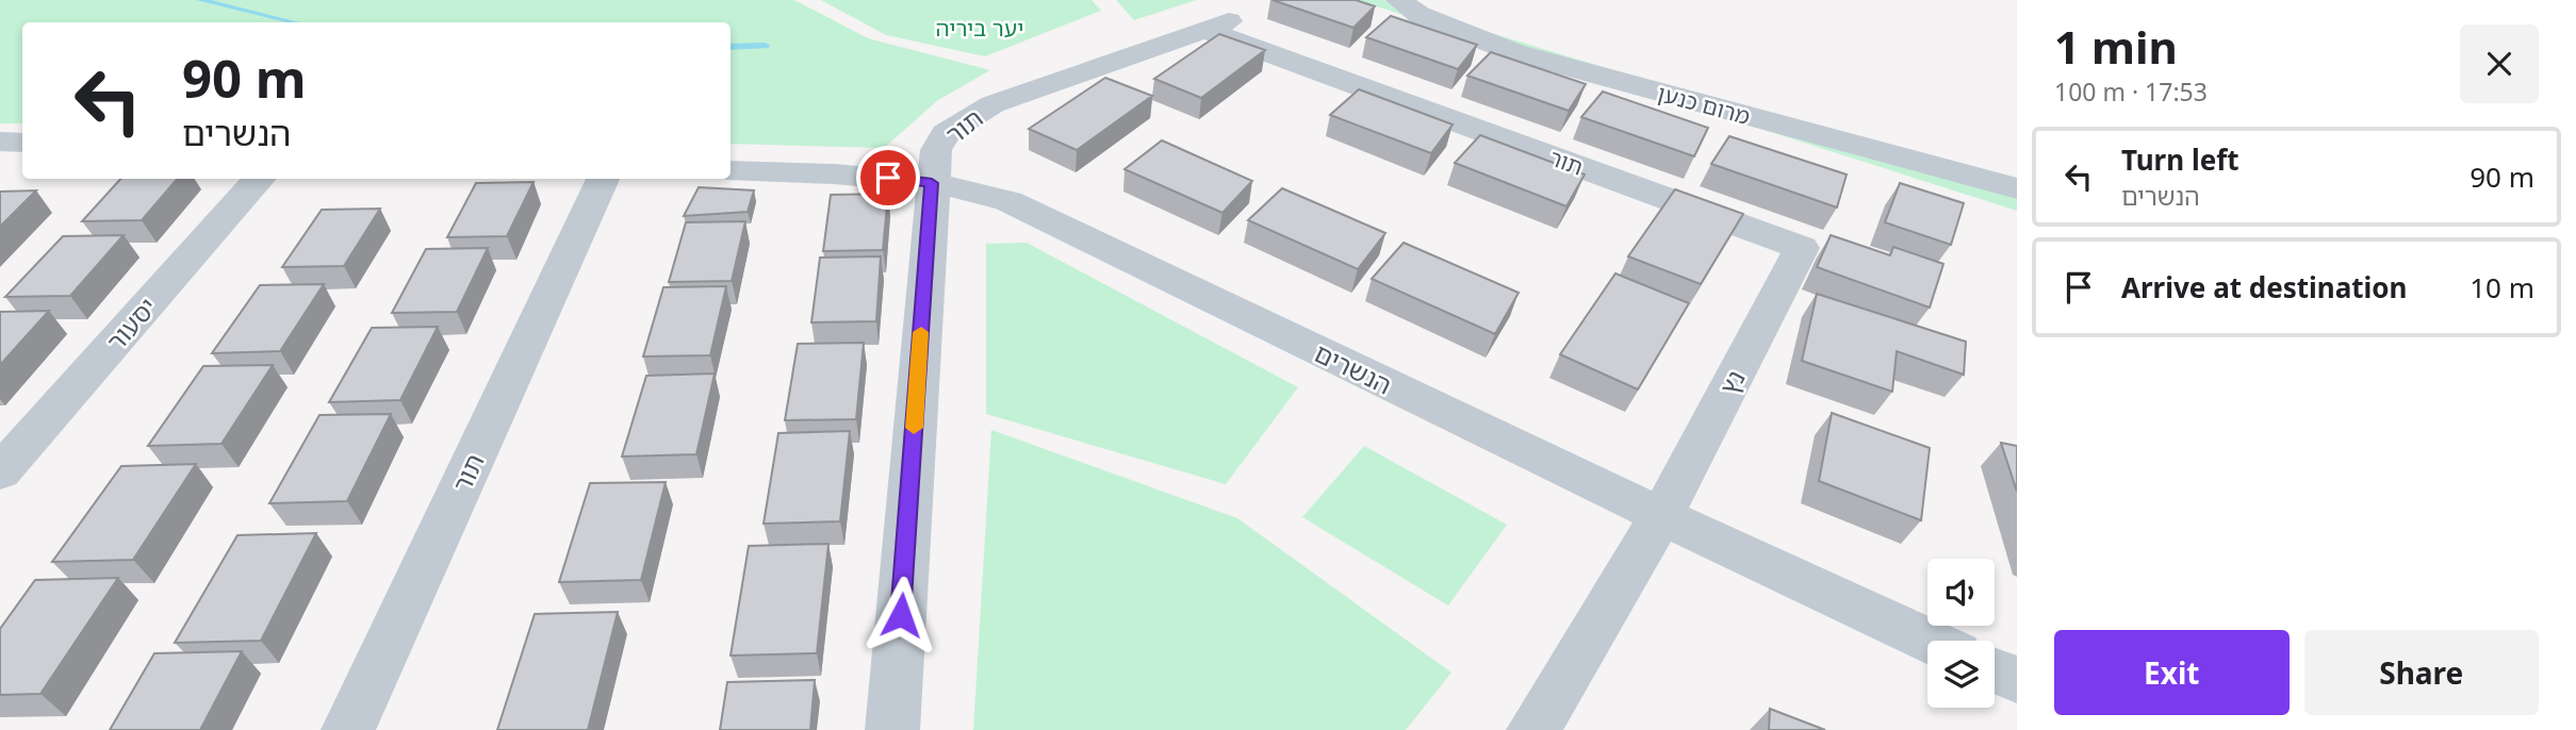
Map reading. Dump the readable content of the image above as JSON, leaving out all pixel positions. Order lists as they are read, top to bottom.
{
  "streets": {
    "street": [
      "מרום כנען",
      "תור",
      "יסעור",
      "הנשרים",
      "נץ"
    ]
  },
  "crossings": [
    ["תור", "הנשרים"],
    ["תור", "נץ"],
    ["הנשרים", "נץ"]
  ],
  "parks": ["יער ביריה"],
  "page": {
    "heading": ["1 min", "100 m · 17:53"],
    "turn": ["90 m", "הנשרים"],
    "list": [
      {
        "name": "Turn left",
        "note": "הנשרים",
        "value": "90 m"
      },
      {
        "name": "Arrive at destination",
        "value": "10 m"
      }
    ],
    "buttons": ["Exit", "Share"]
  }
}
